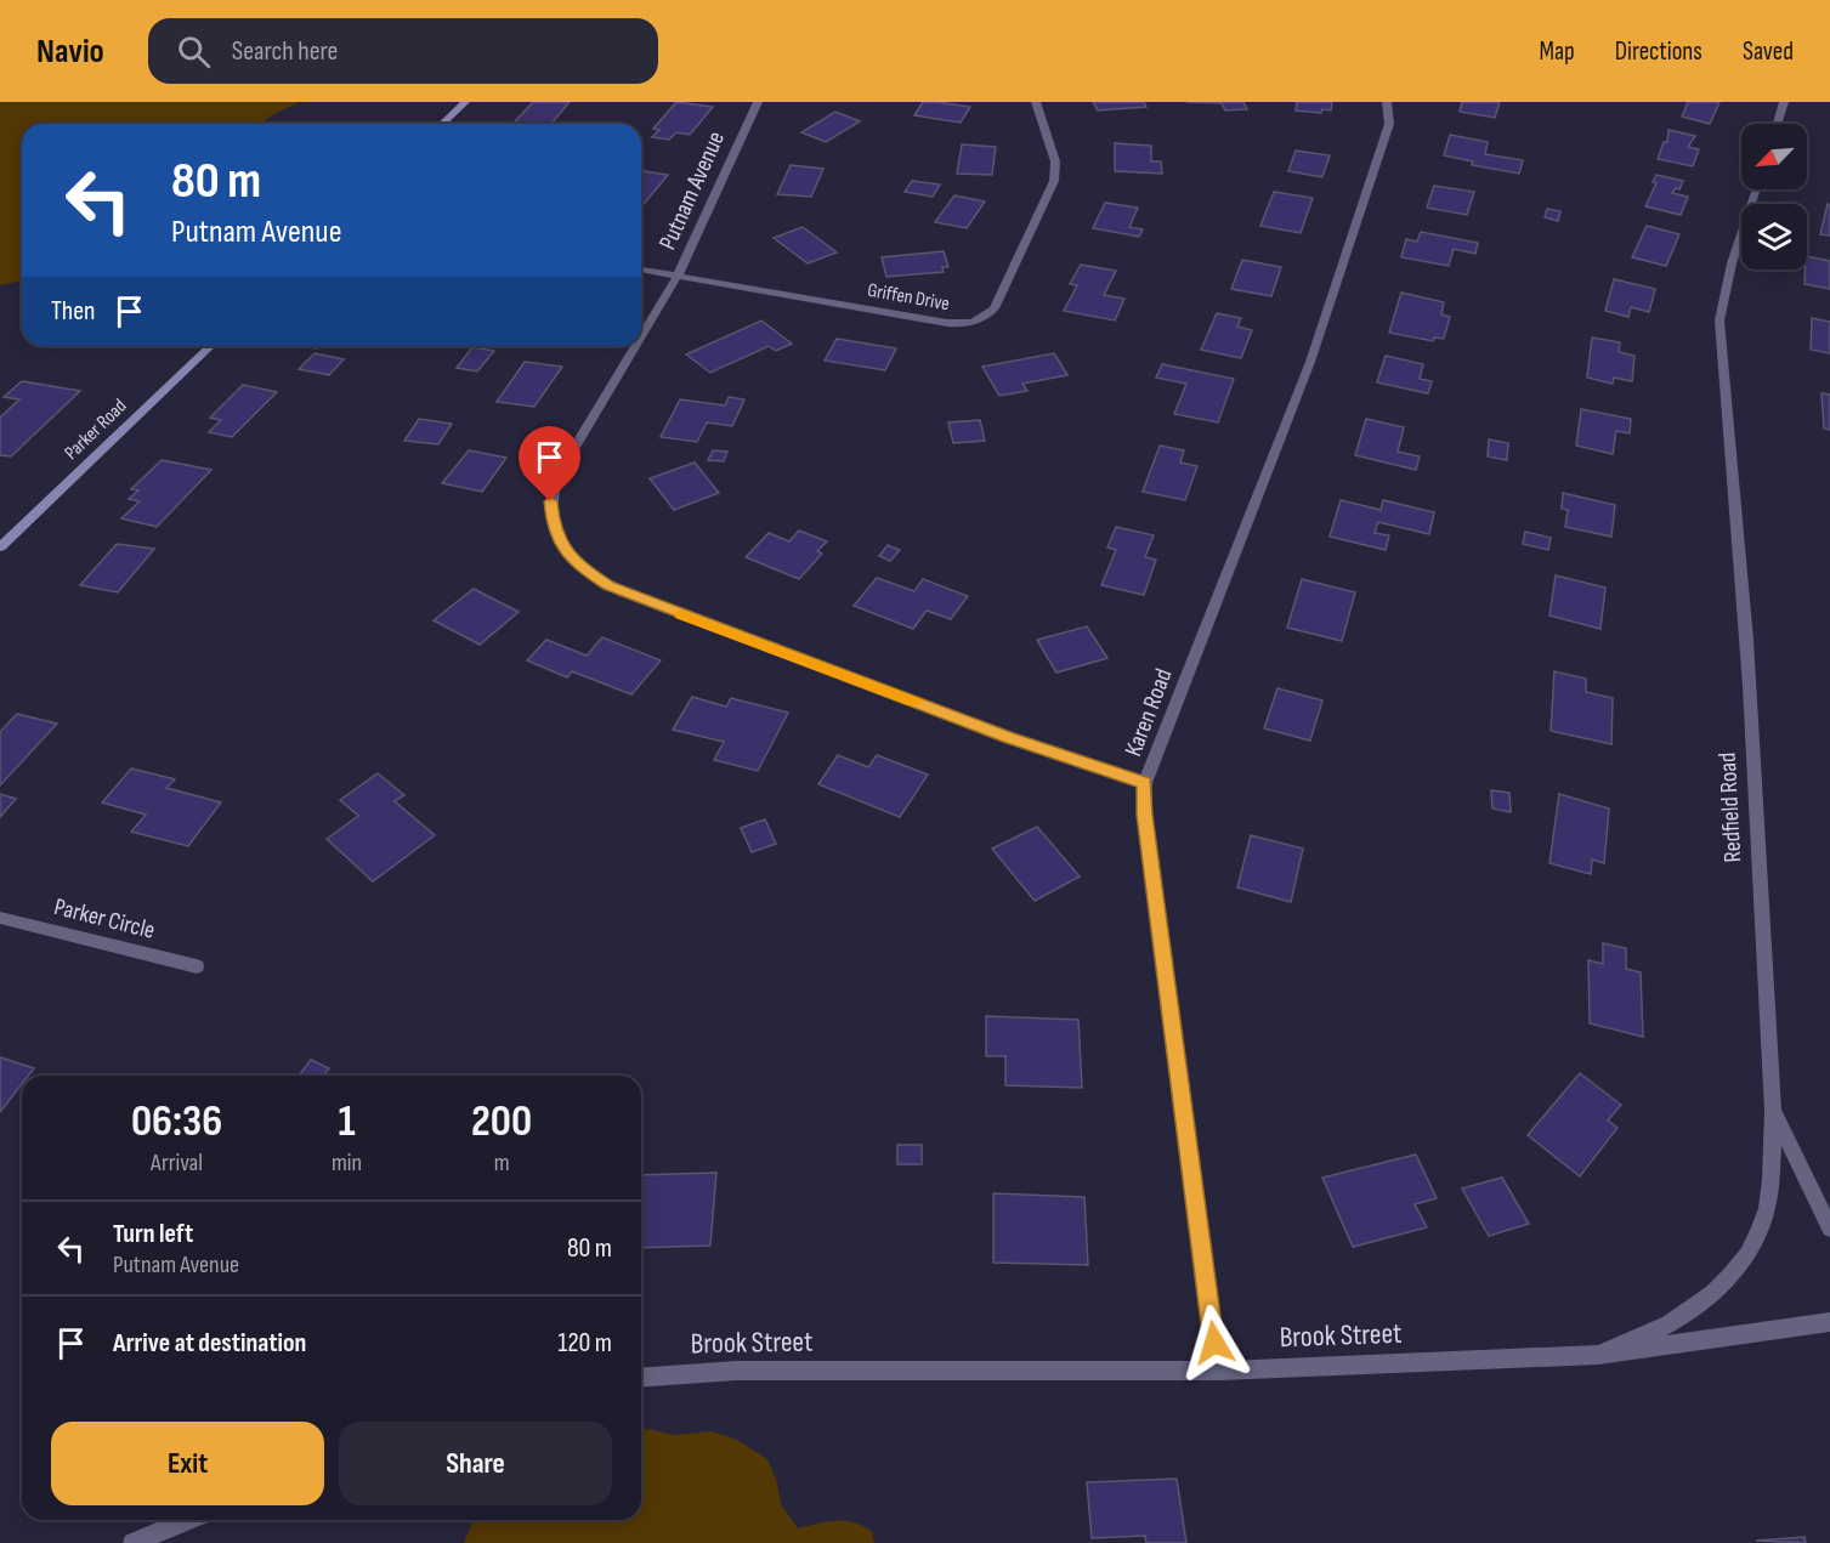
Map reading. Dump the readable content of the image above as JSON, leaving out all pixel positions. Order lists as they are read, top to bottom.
{
  "streets": {
    "street": [
      "Putnam Avenue",
      "Griffen Drive",
      "Parker Road",
      "Karen Road",
      "Redfield Road",
      "Parker Circle",
      "Brook Street"
    ]
  },
  "crossings": [
    ["Putnam Avenue", "Griffen Drive"],
    ["Putnam Avenue", "Karen Road"],
    ["Karen Road", "Brook Street"],
    ["Redfield Road", "Brook Street"]
  ],
  "north": "bottom left",
  "page": {
    "header": "Navio",
    "search": "Search here",
    "nav": ["Map", "Directions", "Saved"],
    "turn": ["80 m", "Putnam Avenue"],
    "then": "Then",
    "eta": [
      "06:36",
      "Arrival",
      "1",
      "min",
      "200",
      "m"
    ],
    "list": [
      {
        "name": "Turn left",
        "note": "Putnam Avenue",
        "value": "80 m"
      },
      {
        "name": "Arrive at destination",
        "value": "120 m"
      }
    ],
    "buttons": ["Exit", "Share"]
  }
}
